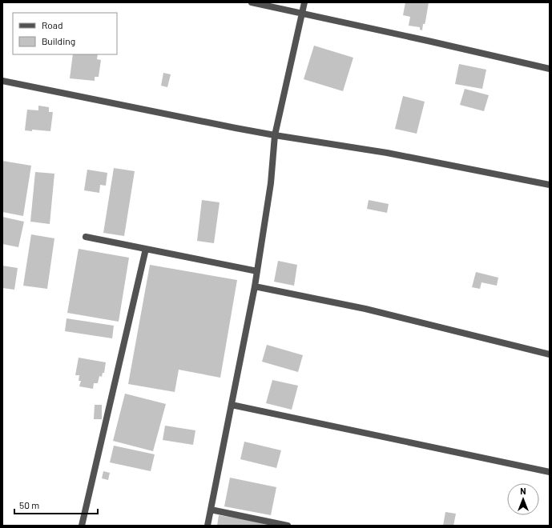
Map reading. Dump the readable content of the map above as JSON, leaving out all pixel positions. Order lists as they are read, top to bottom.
{
  "legend": ["Road", "Building"],
  "scale_bar": "50 m",
  "north": "top"
}
